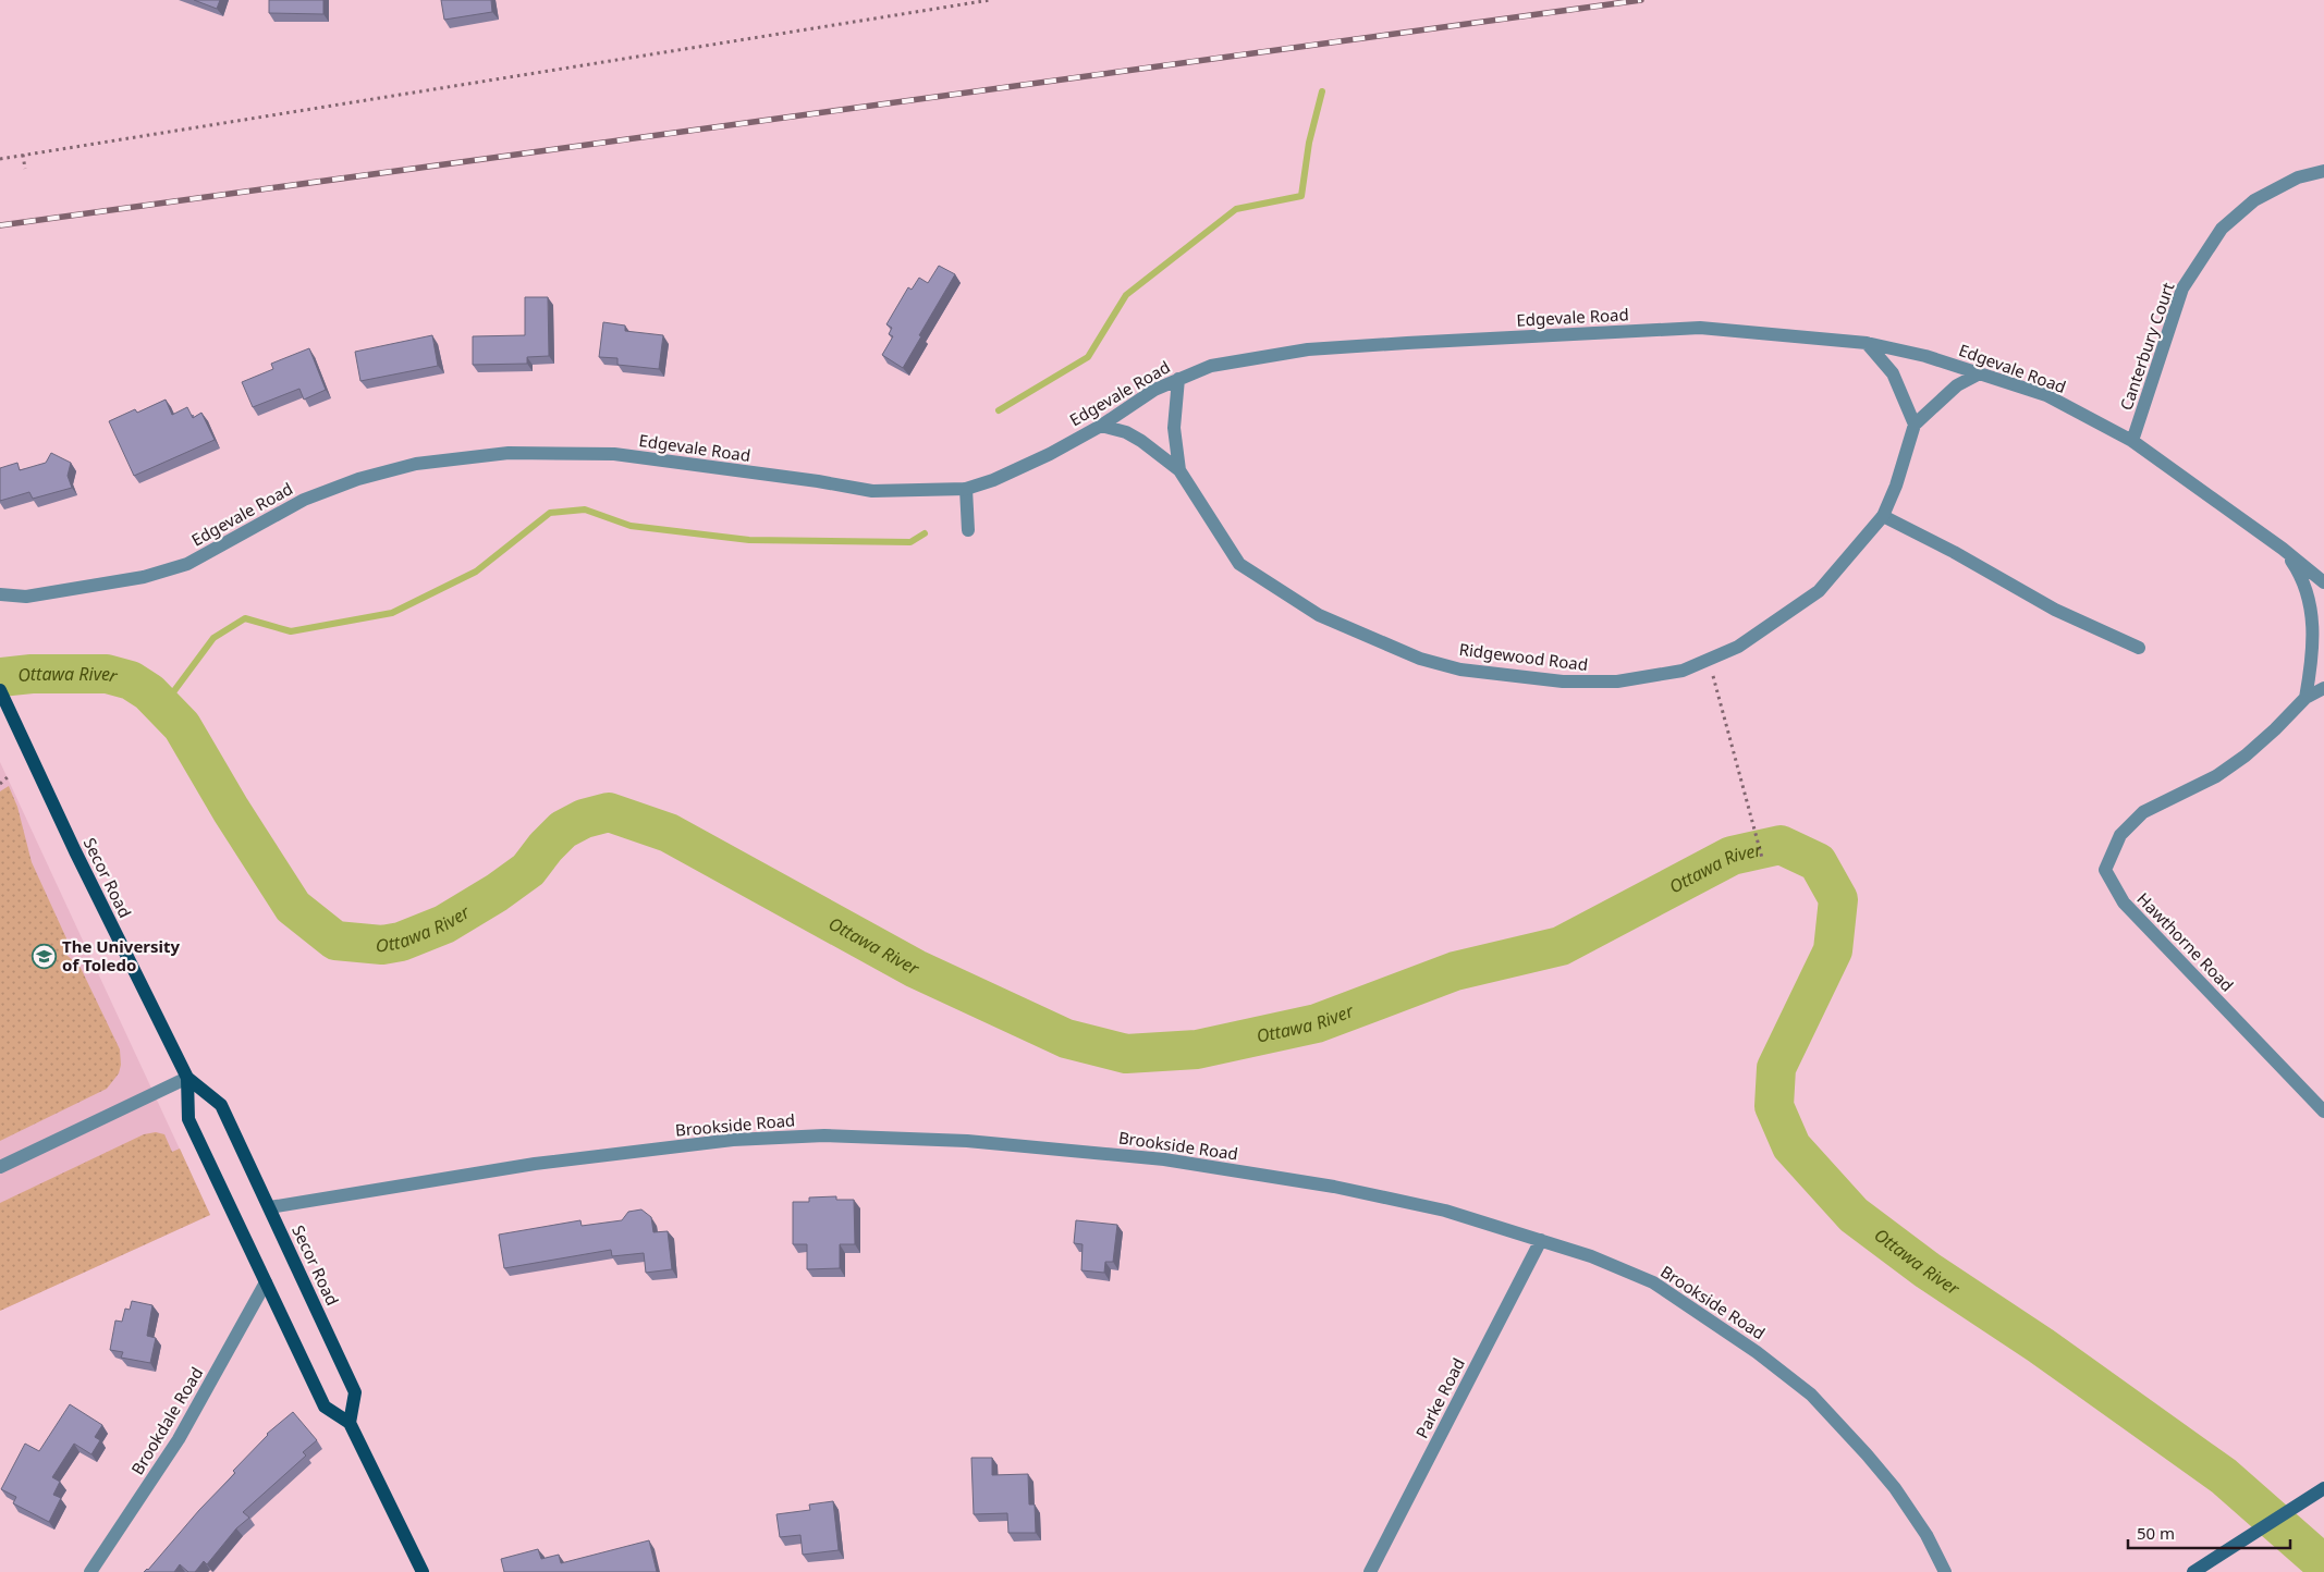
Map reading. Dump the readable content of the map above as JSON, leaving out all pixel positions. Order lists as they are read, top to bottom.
{
  "streets": {
    "main road": ["Secor Road"],
    "street": [
      "Edgevale Road",
      "Canterbury Court",
      "Ridgewood Road",
      "Hawthorne Road",
      "Brookside Road",
      "Parke Road",
      "Brookdale Road"
    ]
  },
  "crossings": [
    ["Edgevale Road", "Canterbury Court"],
    ["Edgevale Road", "Ridgewood Road"],
    ["Secor Road", "Brookside Road"],
    ["Secor Road", "Brookdale Road"],
    ["Brookside Road", "Parke Road"]
  ],
  "water": ["Ottawa River"],
  "places": {
    "school or university": ["The University of Toledo"]
  },
  "scale_bar": "50 m"
}
